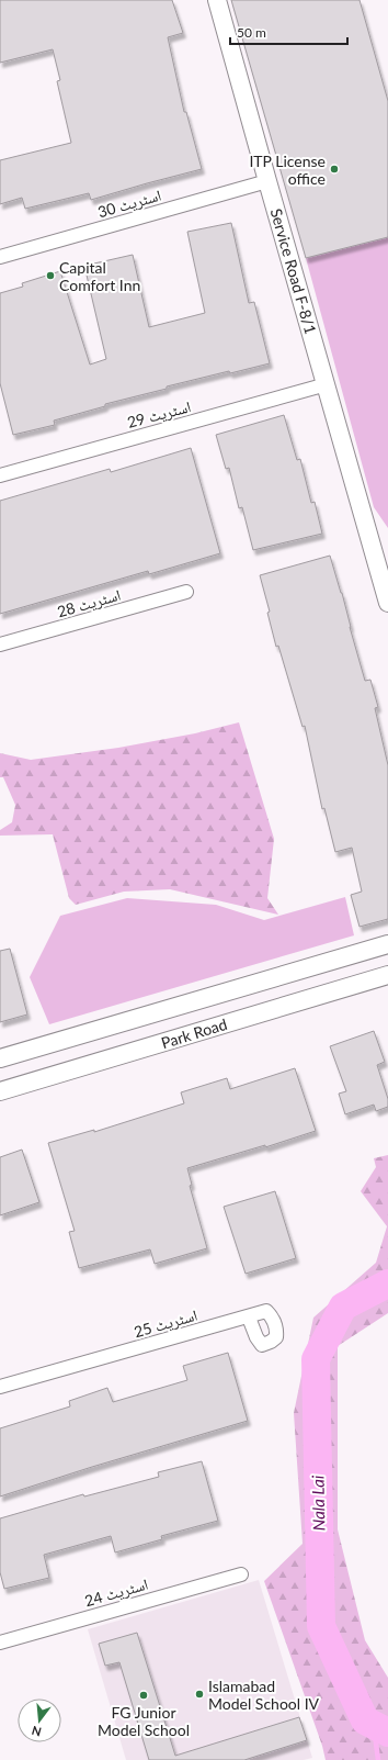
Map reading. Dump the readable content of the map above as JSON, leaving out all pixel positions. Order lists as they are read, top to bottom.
{
  "streets": {
    "street": [
      "اسٹریٹ 30",
      "Service Road F-8/1",
      "اسٹریٹ 29",
      "اسٹریٹ 28",
      "Park Road",
      "اسٹریٹ 25",
      "اسٹریٹ 24"
    ]
  },
  "crossings": [
    ["اسٹریٹ 30", "Service Road F-8/1"],
    ["Service Road F-8/1", "اسٹریٹ 29"]
  ],
  "water": ["Nala Lai"],
  "places": [
    "ITP License office",
    "Capital Comfort Inn",
    "Islamabad Model School IV",
    "FG Junior Model School"
  ],
  "scale_bar": "50 m",
  "north": "bottom"
}
